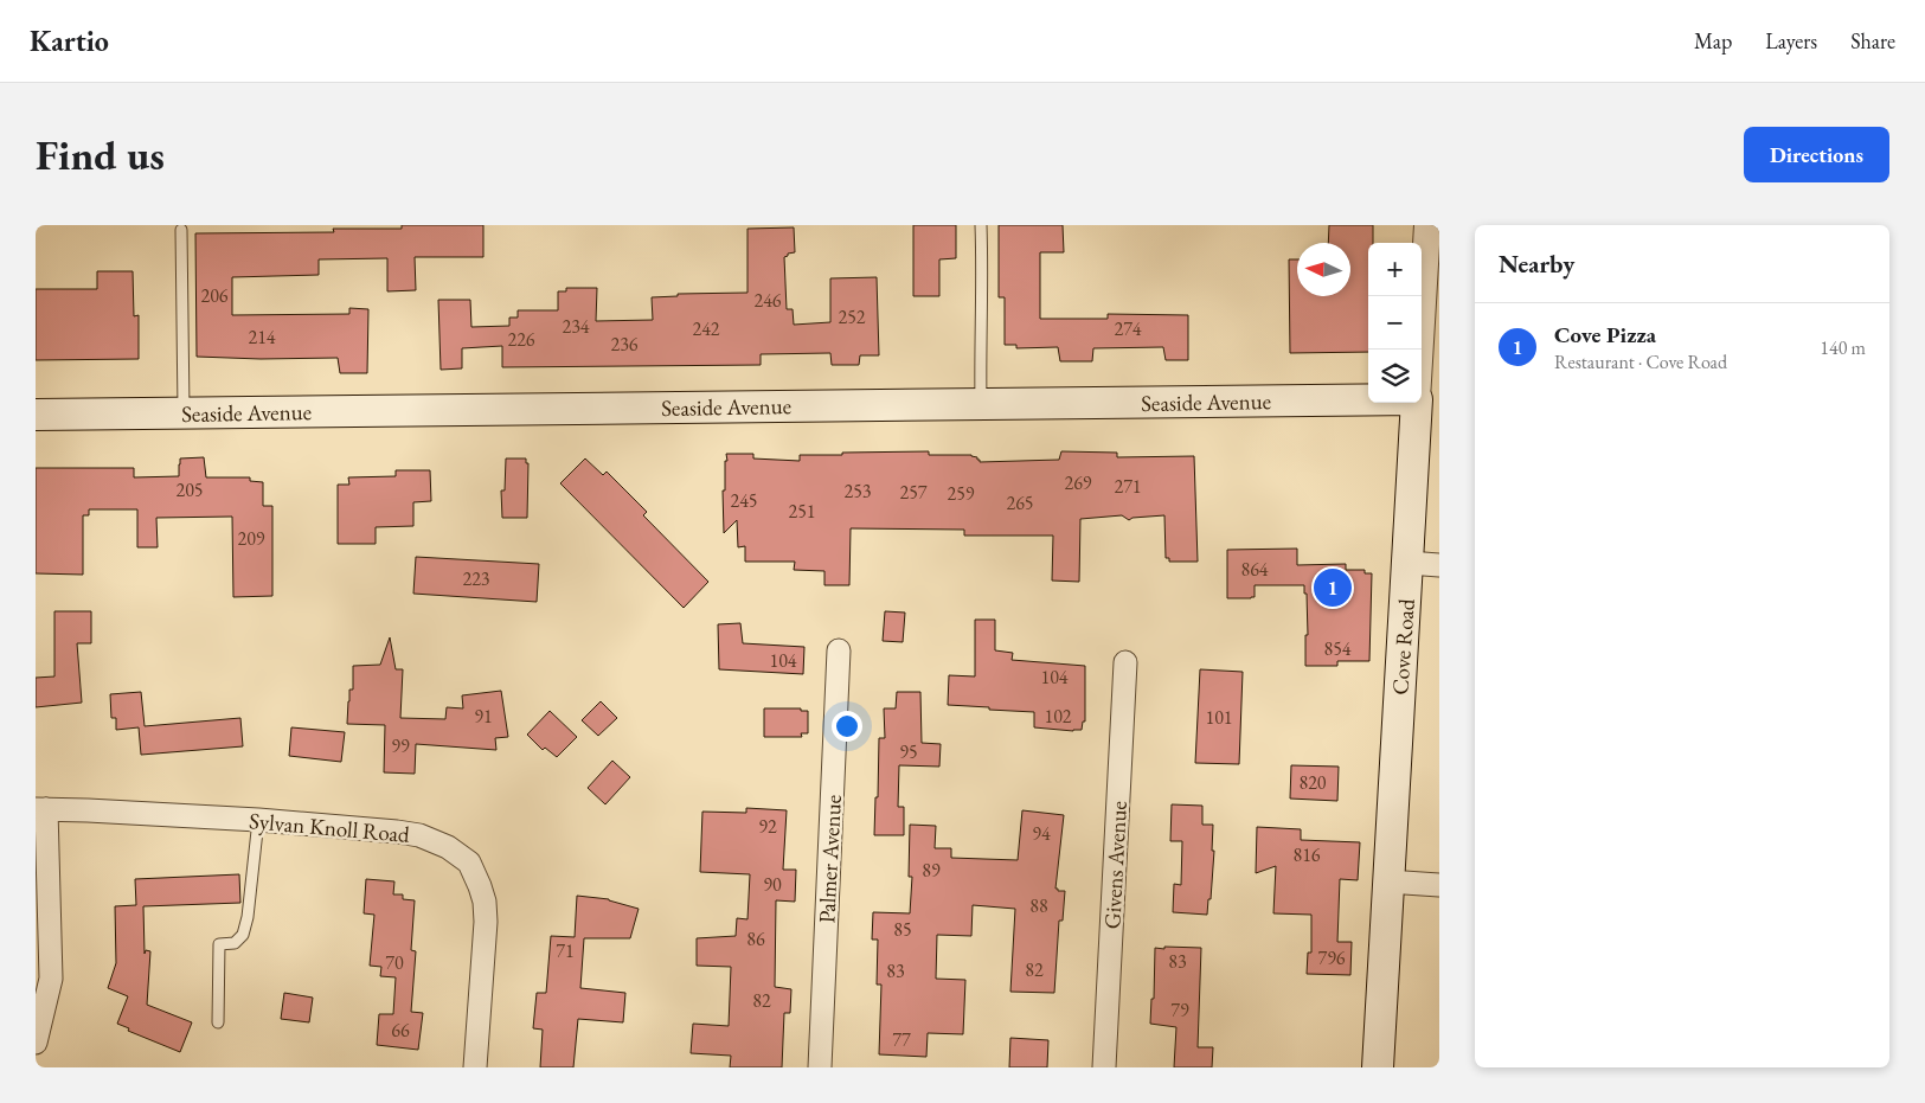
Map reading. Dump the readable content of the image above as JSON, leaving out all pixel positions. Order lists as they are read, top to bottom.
{
  "streets": {
    "main road": ["Seaside Avenue", "Cove Road"],
    "street": ["Sylvan Knoll Road", "Palmer Avenue", "Givens Avenue"]
  },
  "house_numbers": [
    "206",
    "246",
    "252",
    "234",
    "242",
    "274",
    "214",
    "226",
    "236",
    "269",
    "271",
    "205",
    "253",
    "257",
    "259",
    "245",
    "265",
    "251",
    "209",
    "864",
    "223",
    "854",
    "104",
    "104",
    "91",
    "102",
    "101",
    "99",
    "95",
    "820",
    "92",
    "94",
    "816",
    "89",
    "90",
    "88",
    "85",
    "86",
    "71",
    "796",
    "83",
    "70",
    "82",
    "83",
    "82",
    "79",
    "66",
    "77"
  ],
  "north": "left",
  "page": {
    "header": "Kartio",
    "nav": ["Map", "Layers", "Share"],
    "buttons": "Directions",
    "title": "Find us",
    "heading": "Nearby",
    "map_buttons": ["+", "−"],
    "list": [
      {
        "mark": "1",
        "name": "Cove Pizza",
        "note": "Restaurant · Cove Road",
        "value": "140 m"
      }
    ],
    "pins": "1"
  }
}
